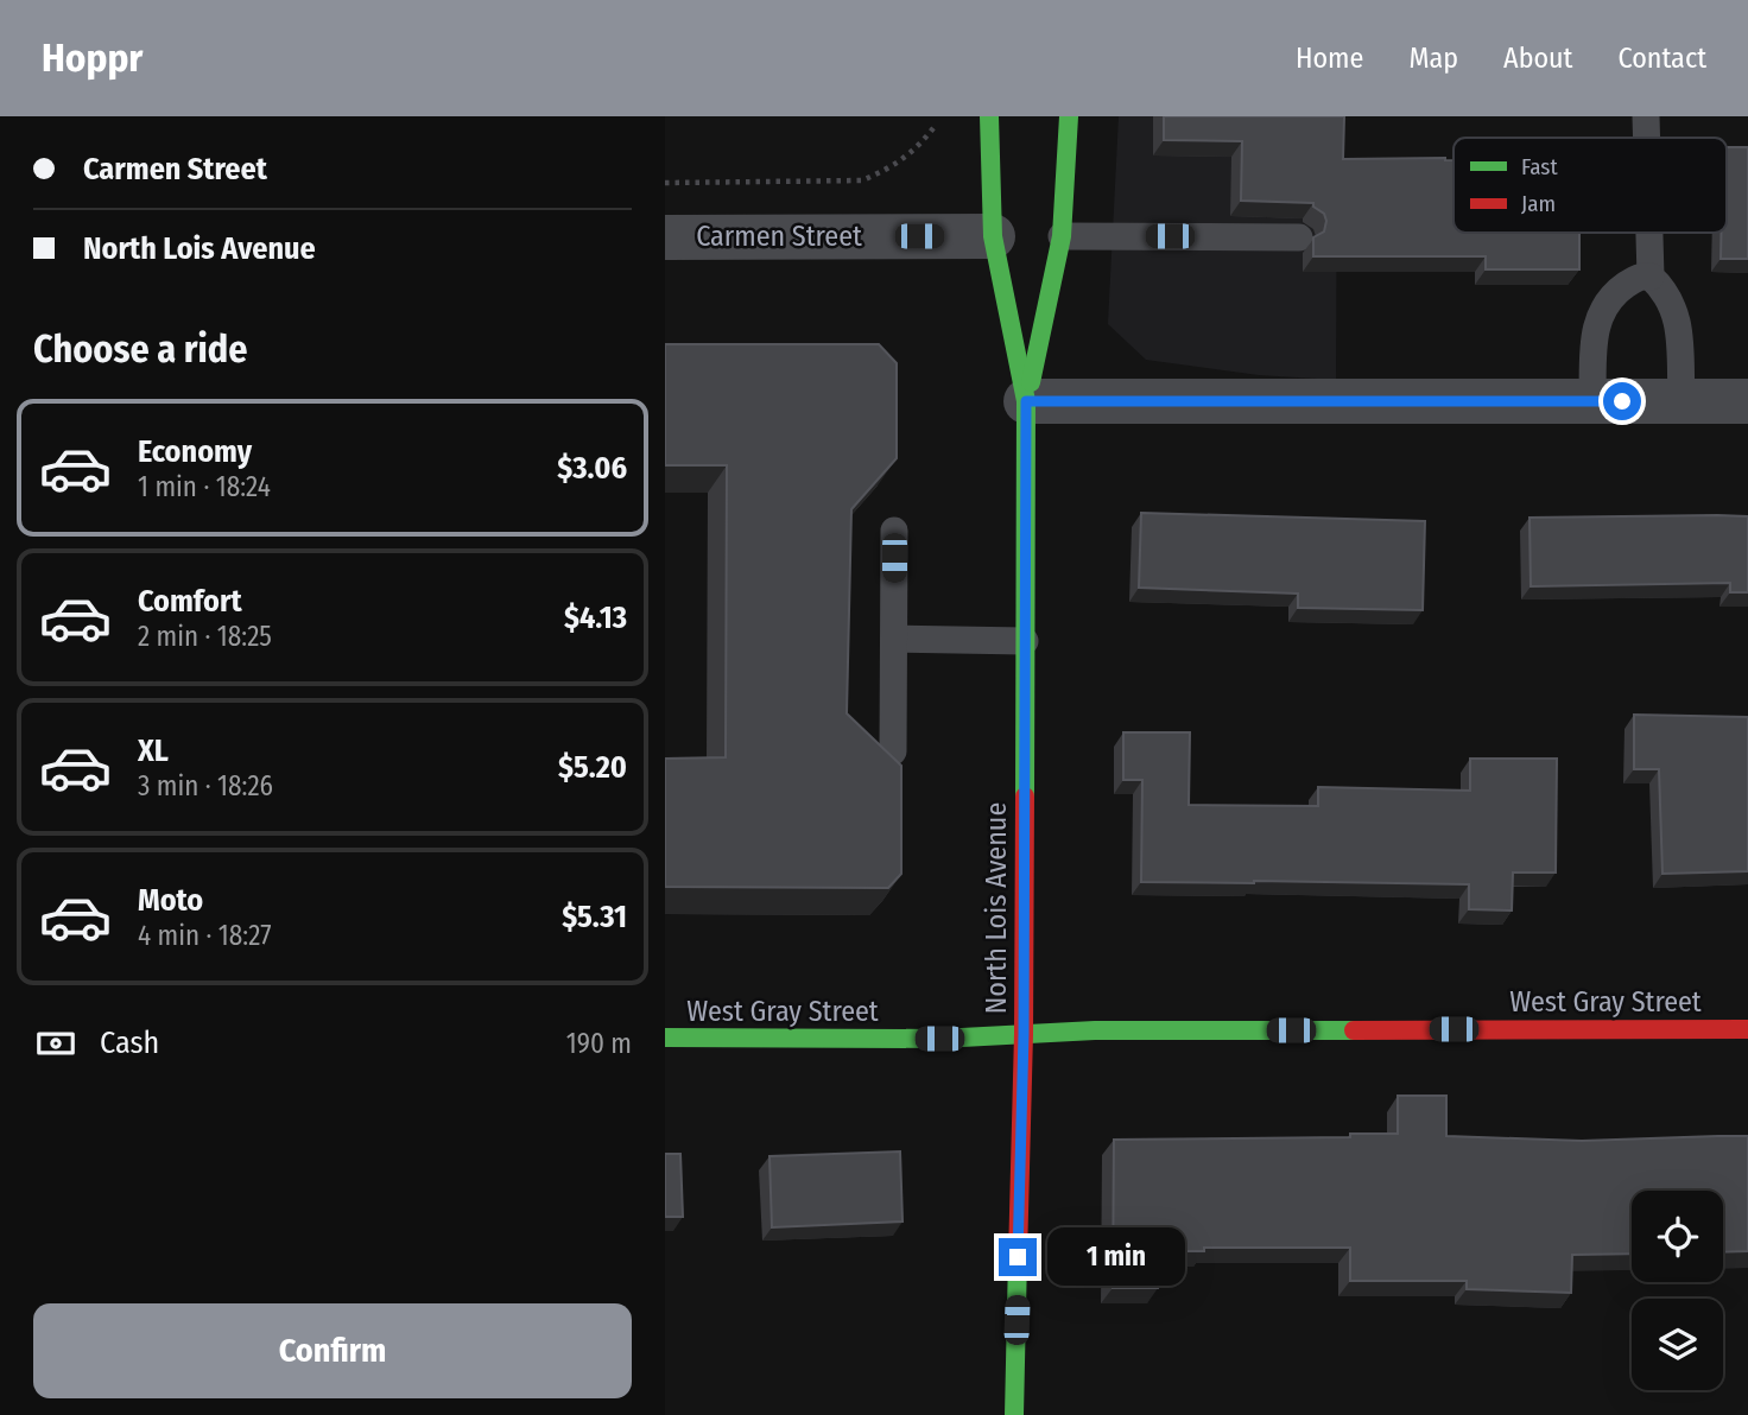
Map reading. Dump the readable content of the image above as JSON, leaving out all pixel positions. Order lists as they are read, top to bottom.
{
  "streets": {
    "street": ["Carmen Street", "North Lois Avenue", "West Gray Street"]
  },
  "crossings": [
    ["Carmen Street", "North Lois Avenue"],
    ["North Lois Avenue", "West Gray Street"]
  ],
  "legend": ["Fast", "Jam"],
  "page": {
    "header": "Hoppr",
    "nav": [
      "Home",
      "Map",
      "About",
      "Contact"
    ],
    "banner": ["Carmen Street", "North Lois Avenue"],
    "heading": "Choose a ride",
    "list": [
      {
        "name": "Economy",
        "note": "1 min · 18:24",
        "value": "$3.06"
      },
      {
        "name": "Comfort",
        "note": "2 min · 18:25",
        "value": "$4.13"
      },
      {
        "name": "XL",
        "note": "3 min · 18:26",
        "value": "$5.20"
      },
      {
        "name": "Moto",
        "note": "4 min · 18:27",
        "value": "$5.31"
      }
    ],
    "pay": ["Cash", "190 m"],
    "bubble": "1 min",
    "buttons": "Confirm"
  }
}
